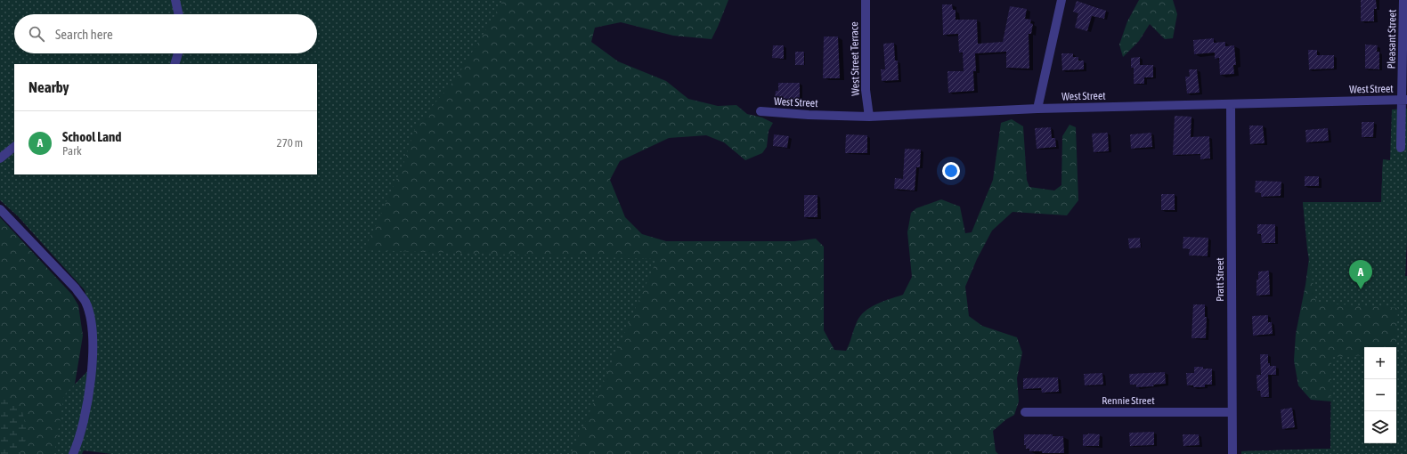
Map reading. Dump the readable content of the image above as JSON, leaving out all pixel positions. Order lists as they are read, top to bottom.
{
  "streets": {
    "street": [
      "Pleasant Street",
      "West Street Terrace",
      "West Street",
      "Pratt Street",
      "Rennie Street"
    ]
  },
  "crossings": [
    ["Pleasant Street", "West Street"],
    ["West Street Terrace", "West Street"],
    ["West Street", "Pratt Street"],
    ["Pratt Street", "Rennie Street"]
  ],
  "page": {
    "search": "Search here",
    "heading": "Nearby",
    "list": [
      {
        "mark": "A",
        "name": "School Land",
        "note": "Park",
        "value": "270 m"
      }
    ],
    "pins": "A",
    "map_buttons": ["+", "−"]
  }
}
